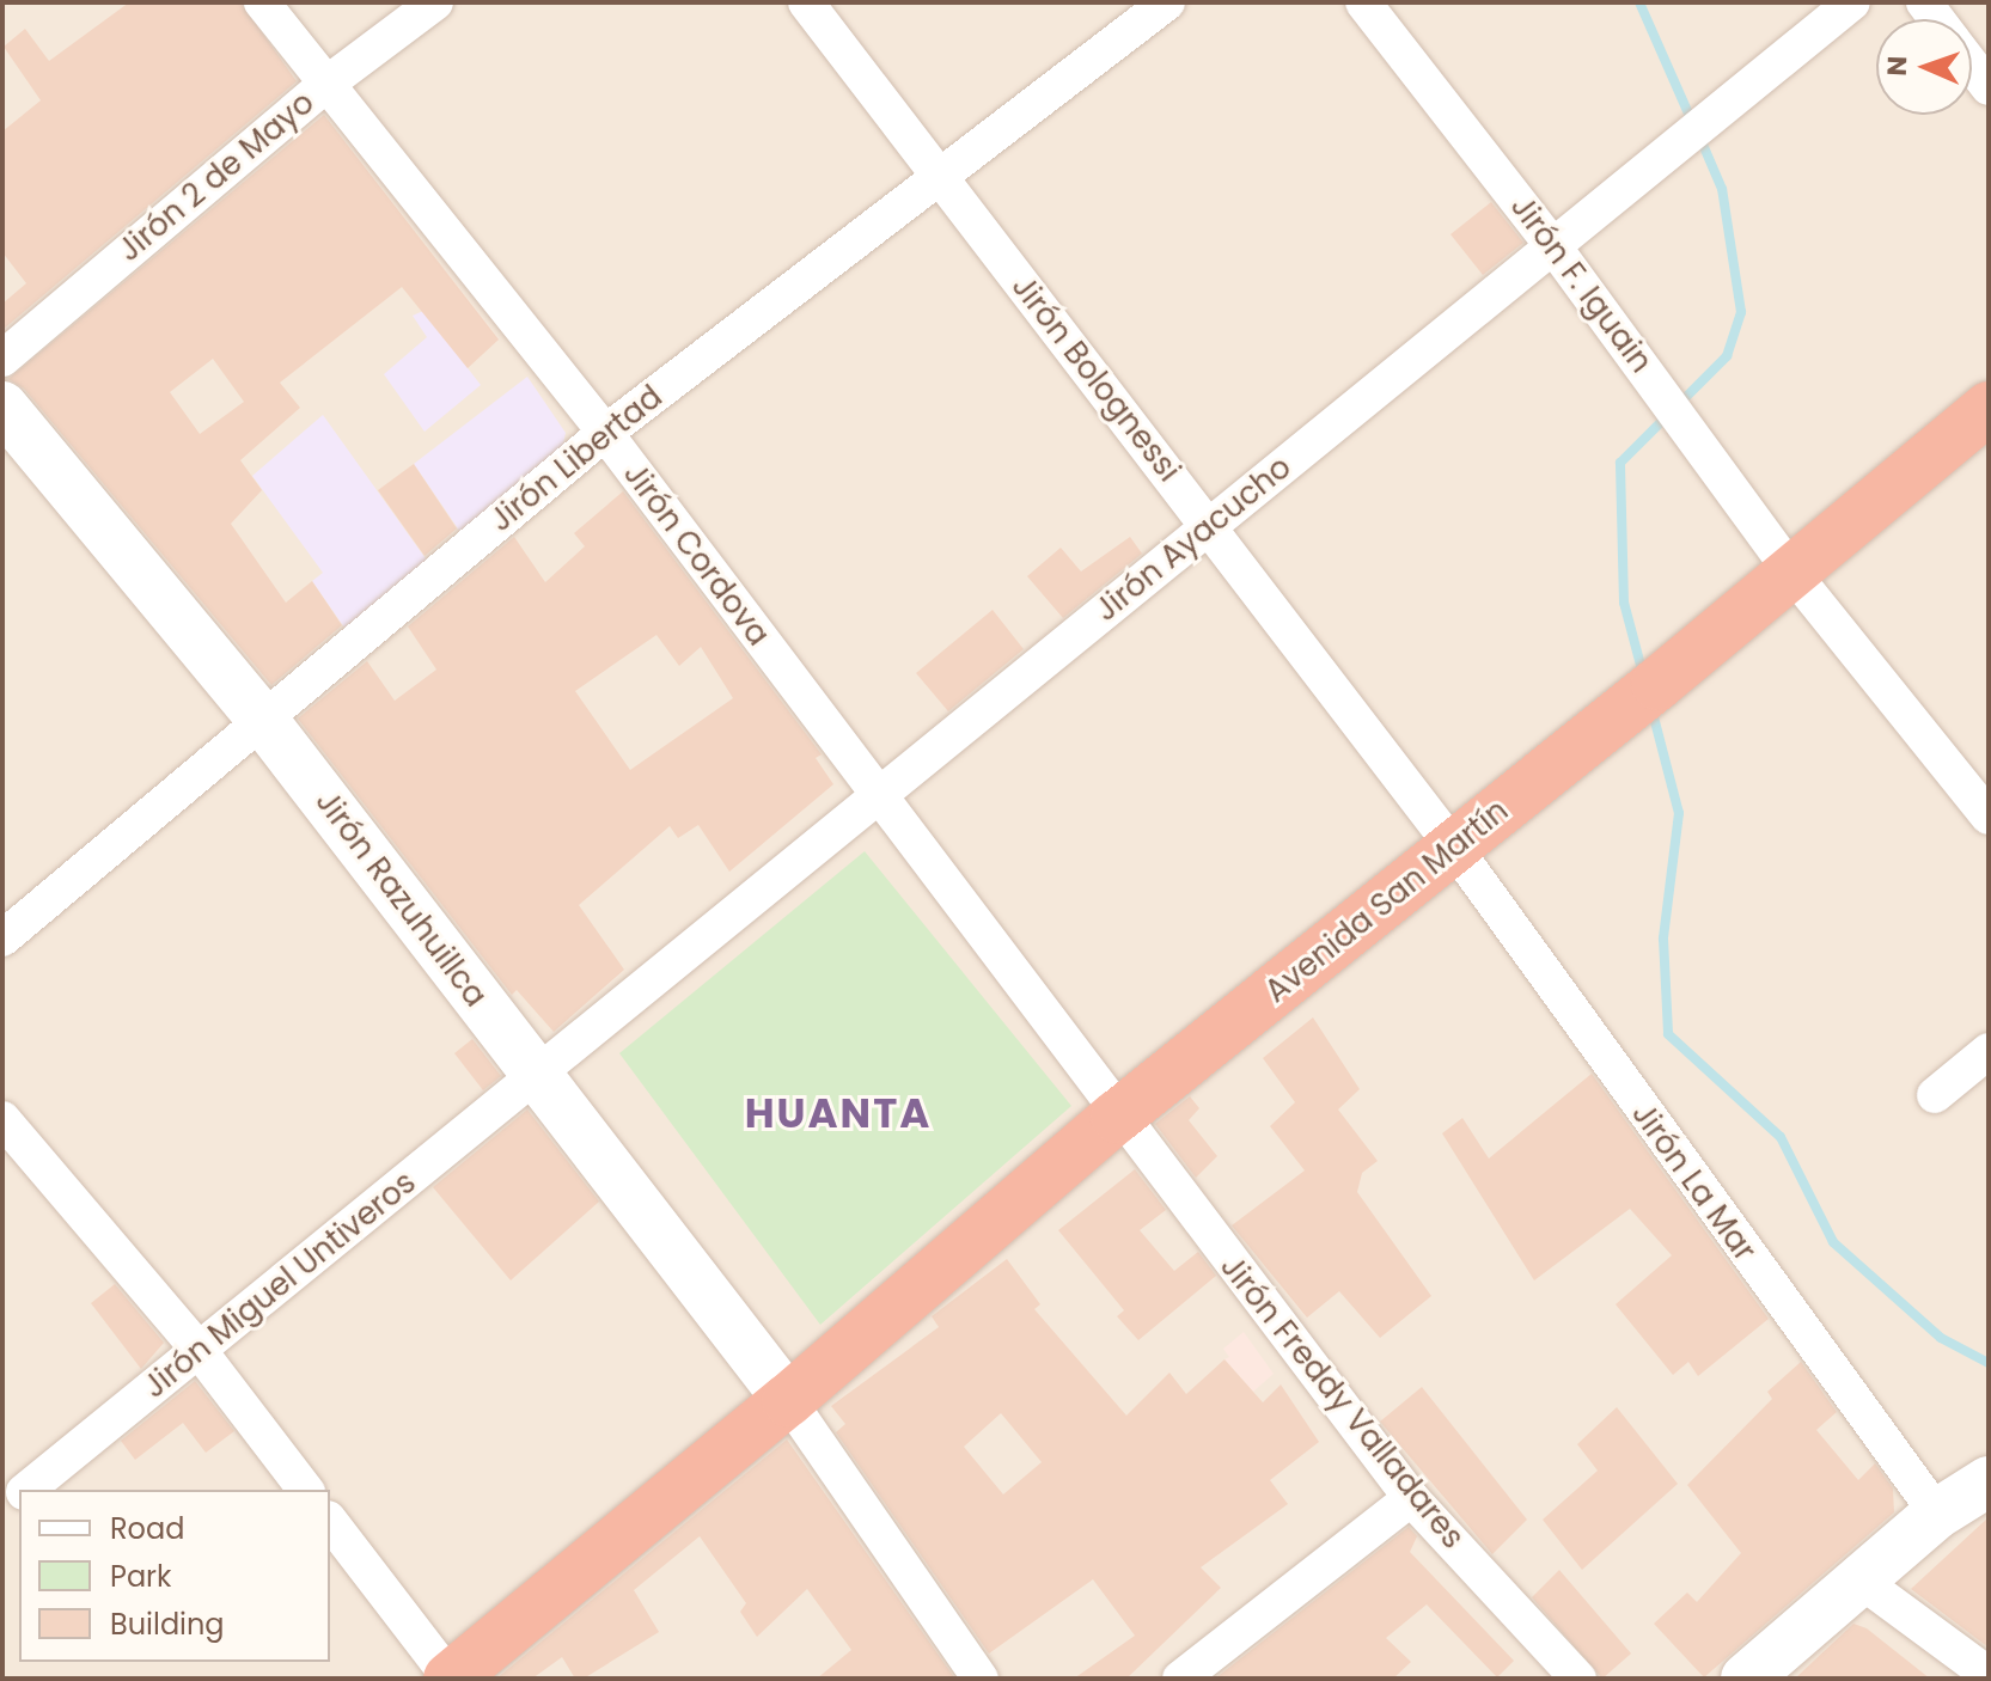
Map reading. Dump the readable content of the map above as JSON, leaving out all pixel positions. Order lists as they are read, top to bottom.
{
  "streets": {
    "highway": ["Avenida San Martín"],
    "street": [
      "Jirón 2 de Mayo",
      "Jirón F. Iguain",
      "Jirón Bolognessi",
      "Jirón Libertad",
      "Jirón Ayacucho",
      "Jirón Cordova",
      "Jirón Razuhuillca",
      "Jirón La Mar",
      "Jirón Miguel Untiveros",
      "Jirón Freddy Valladares"
    ]
  },
  "crossings": [
    ["Jirón 2 de Mayo", "Jirón Cordova"],
    ["Jirón F. Iguain", "Jirón Ayacucho"],
    ["Jirón F. Iguain", "Avenida San Martín"],
    ["Jirón Bolognessi", "Jirón Libertad"],
    ["Jirón Bolognessi", "Jirón Ayacucho"],
    ["Jirón Bolognessi", "Avenida San Martín"],
    ["Jirón Bolognessi", "Jirón La Mar"],
    ["Jirón Libertad", "Jirón Cordova"],
    ["Jirón Libertad", "Jirón Razuhuillca"],
    ["Jirón Ayacucho", "Jirón Cordova"],
    ["Jirón Ayacucho", "Jirón Razuhuillca"],
    ["Jirón Ayacucho", "Jirón Miguel Untiveros"],
    ["Jirón Cordova", "Avenida San Martín"],
    ["Jirón Cordova", "Jirón Freddy Valladares"],
    ["Jirón Razuhuillca", "Avenida San Martín"],
    ["Jirón Razuhuillca", "Jirón Miguel Untiveros"],
    ["Avenida San Martín", "Jirón La Mar"],
    ["Avenida San Martín", "Jirón Freddy Valladares"]
  ],
  "districts": ["HUANTA"],
  "legend": ["Road", "Park", "Building"],
  "north": "left"
}
